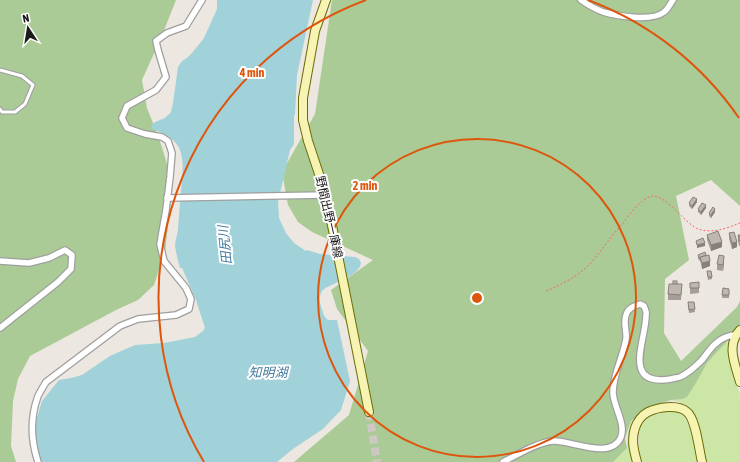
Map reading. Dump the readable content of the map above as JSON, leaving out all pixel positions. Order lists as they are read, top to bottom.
{
  "streets": {
    "main road": ["野間出野一庫線"]
  },
  "water": ["田尻川", "知明湖"],
  "north": "top",
  "rings": ["4 min", "2 min"]
}
